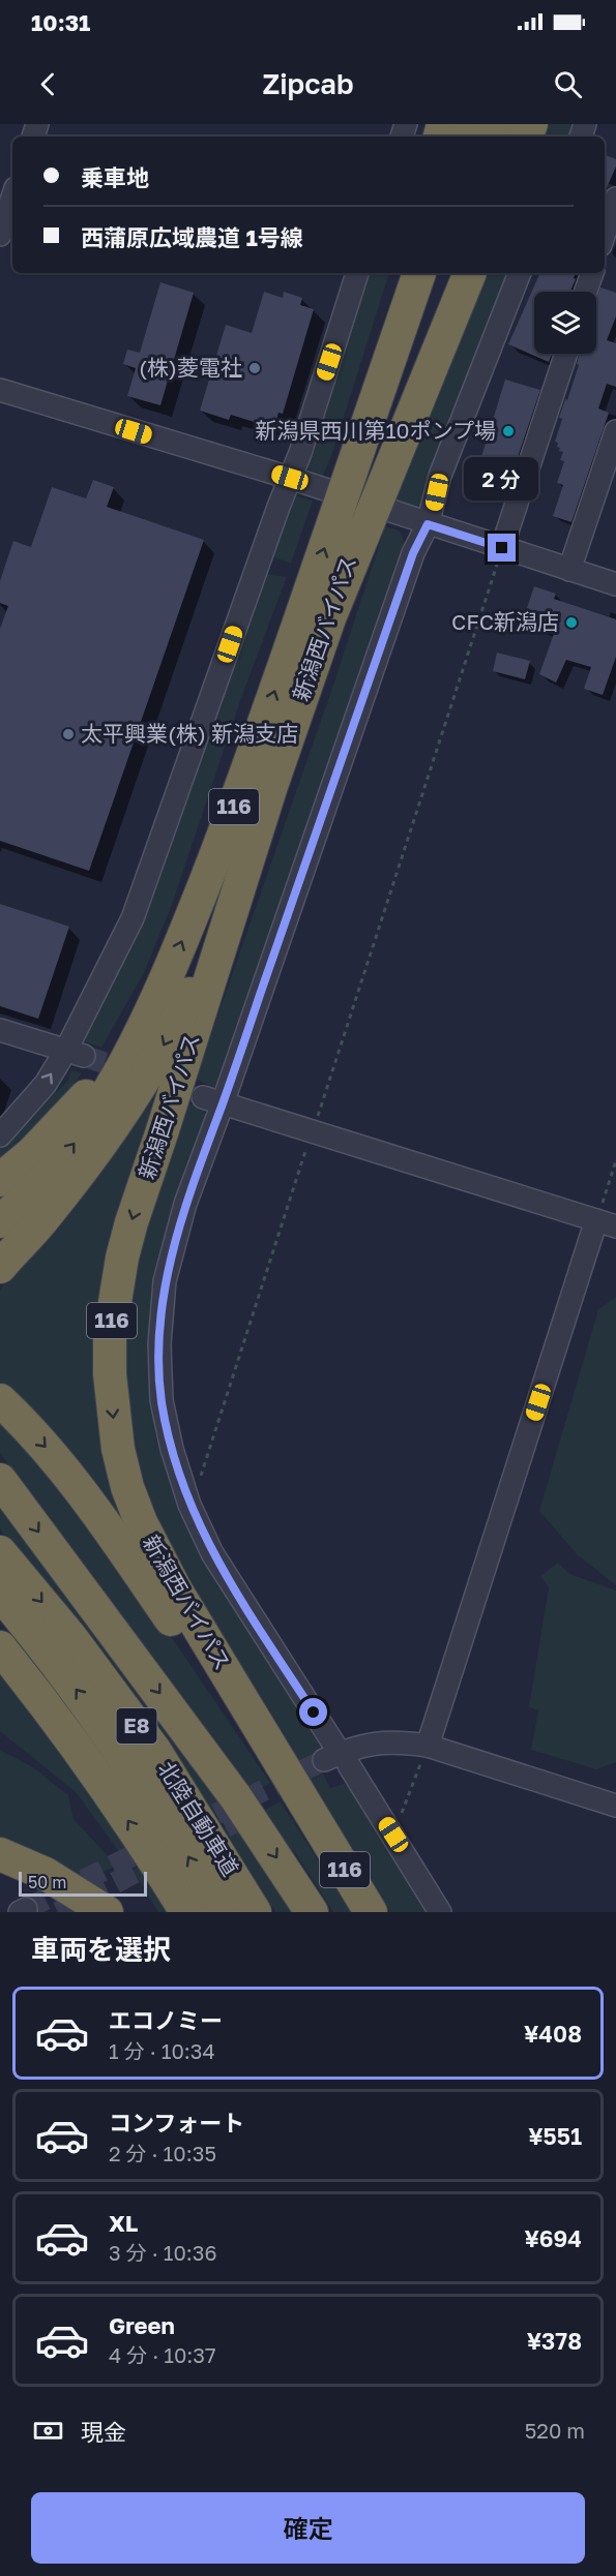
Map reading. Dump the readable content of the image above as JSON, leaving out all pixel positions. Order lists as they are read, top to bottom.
{
  "streets": {
    "highway": [
      "新潟西バイパス",
      "116",
      "E8",
      "北陸自動車道"
    ]
  },
  "places": [
    "(株)菱電社",
    "新潟県西川第10ポンプ場",
    "CFC新潟店",
    "太平興業(株) 新潟支店"
  ],
  "scale_bar": "50 m",
  "page": {
    "status": "10:31",
    "header": "Zipcab",
    "banner": ["乗車地", "西蒲原広域農道 1号線"],
    "bubble": "2 分",
    "scale": "50 m",
    "heading": "車両を選択",
    "list": [
      {
        "name": "エコノミー",
        "note": "1 分 · 10:34",
        "value": "¥408"
      },
      {
        "name": "コンフォート",
        "note": "2 分 · 10:35",
        "value": "¥551"
      },
      {
        "name": "XL",
        "note": "3 分 · 10:36",
        "value": "¥694"
      },
      {
        "name": "Green",
        "note": "4 分 · 10:37",
        "value": "¥378"
      }
    ],
    "pay": ["現金", "520 m"],
    "buttons": "確定"
  }
}
